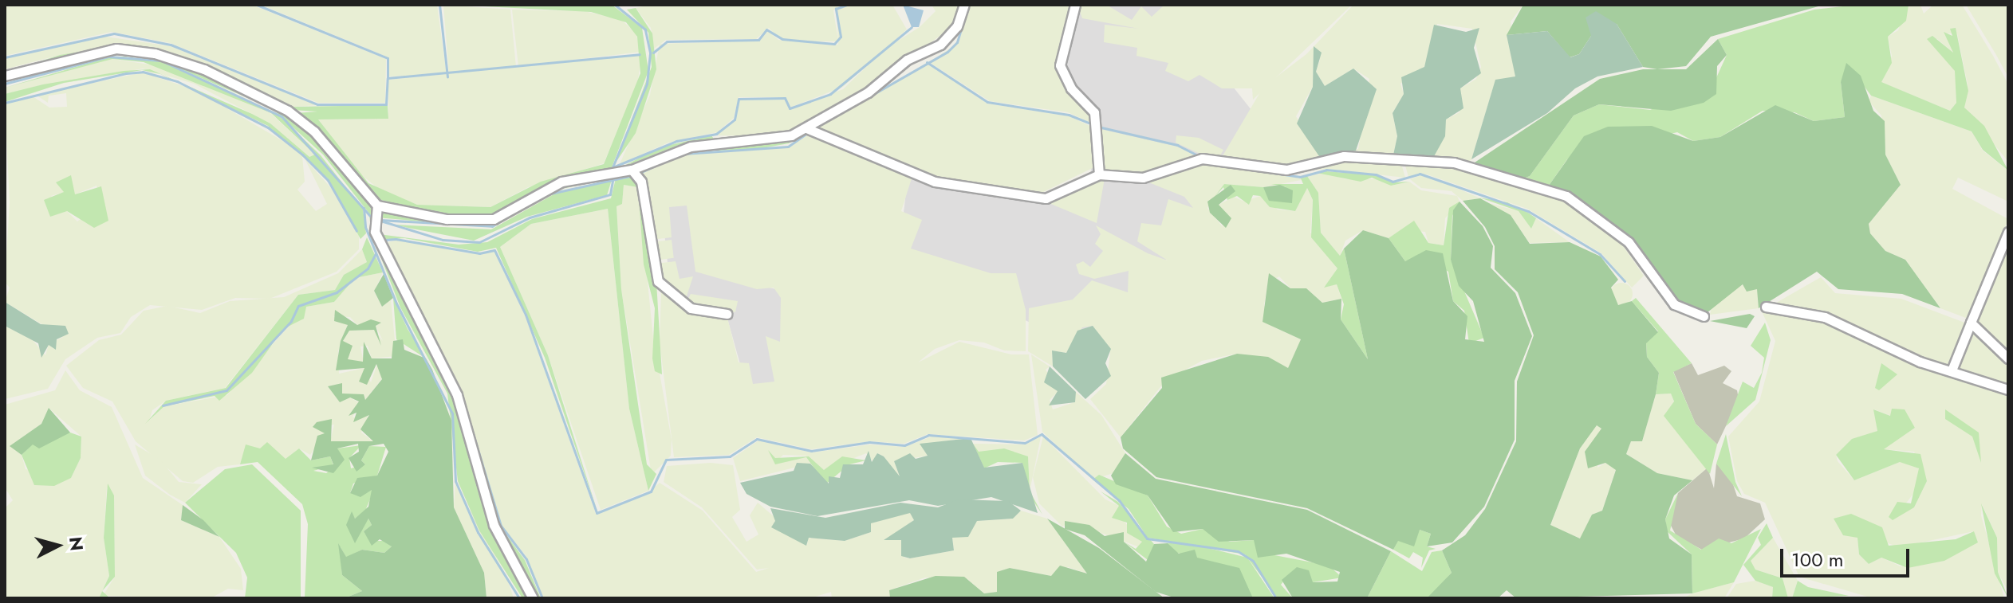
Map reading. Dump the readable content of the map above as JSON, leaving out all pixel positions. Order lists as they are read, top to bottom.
{
  "scale_bar": "100 m",
  "north": "right"
}
